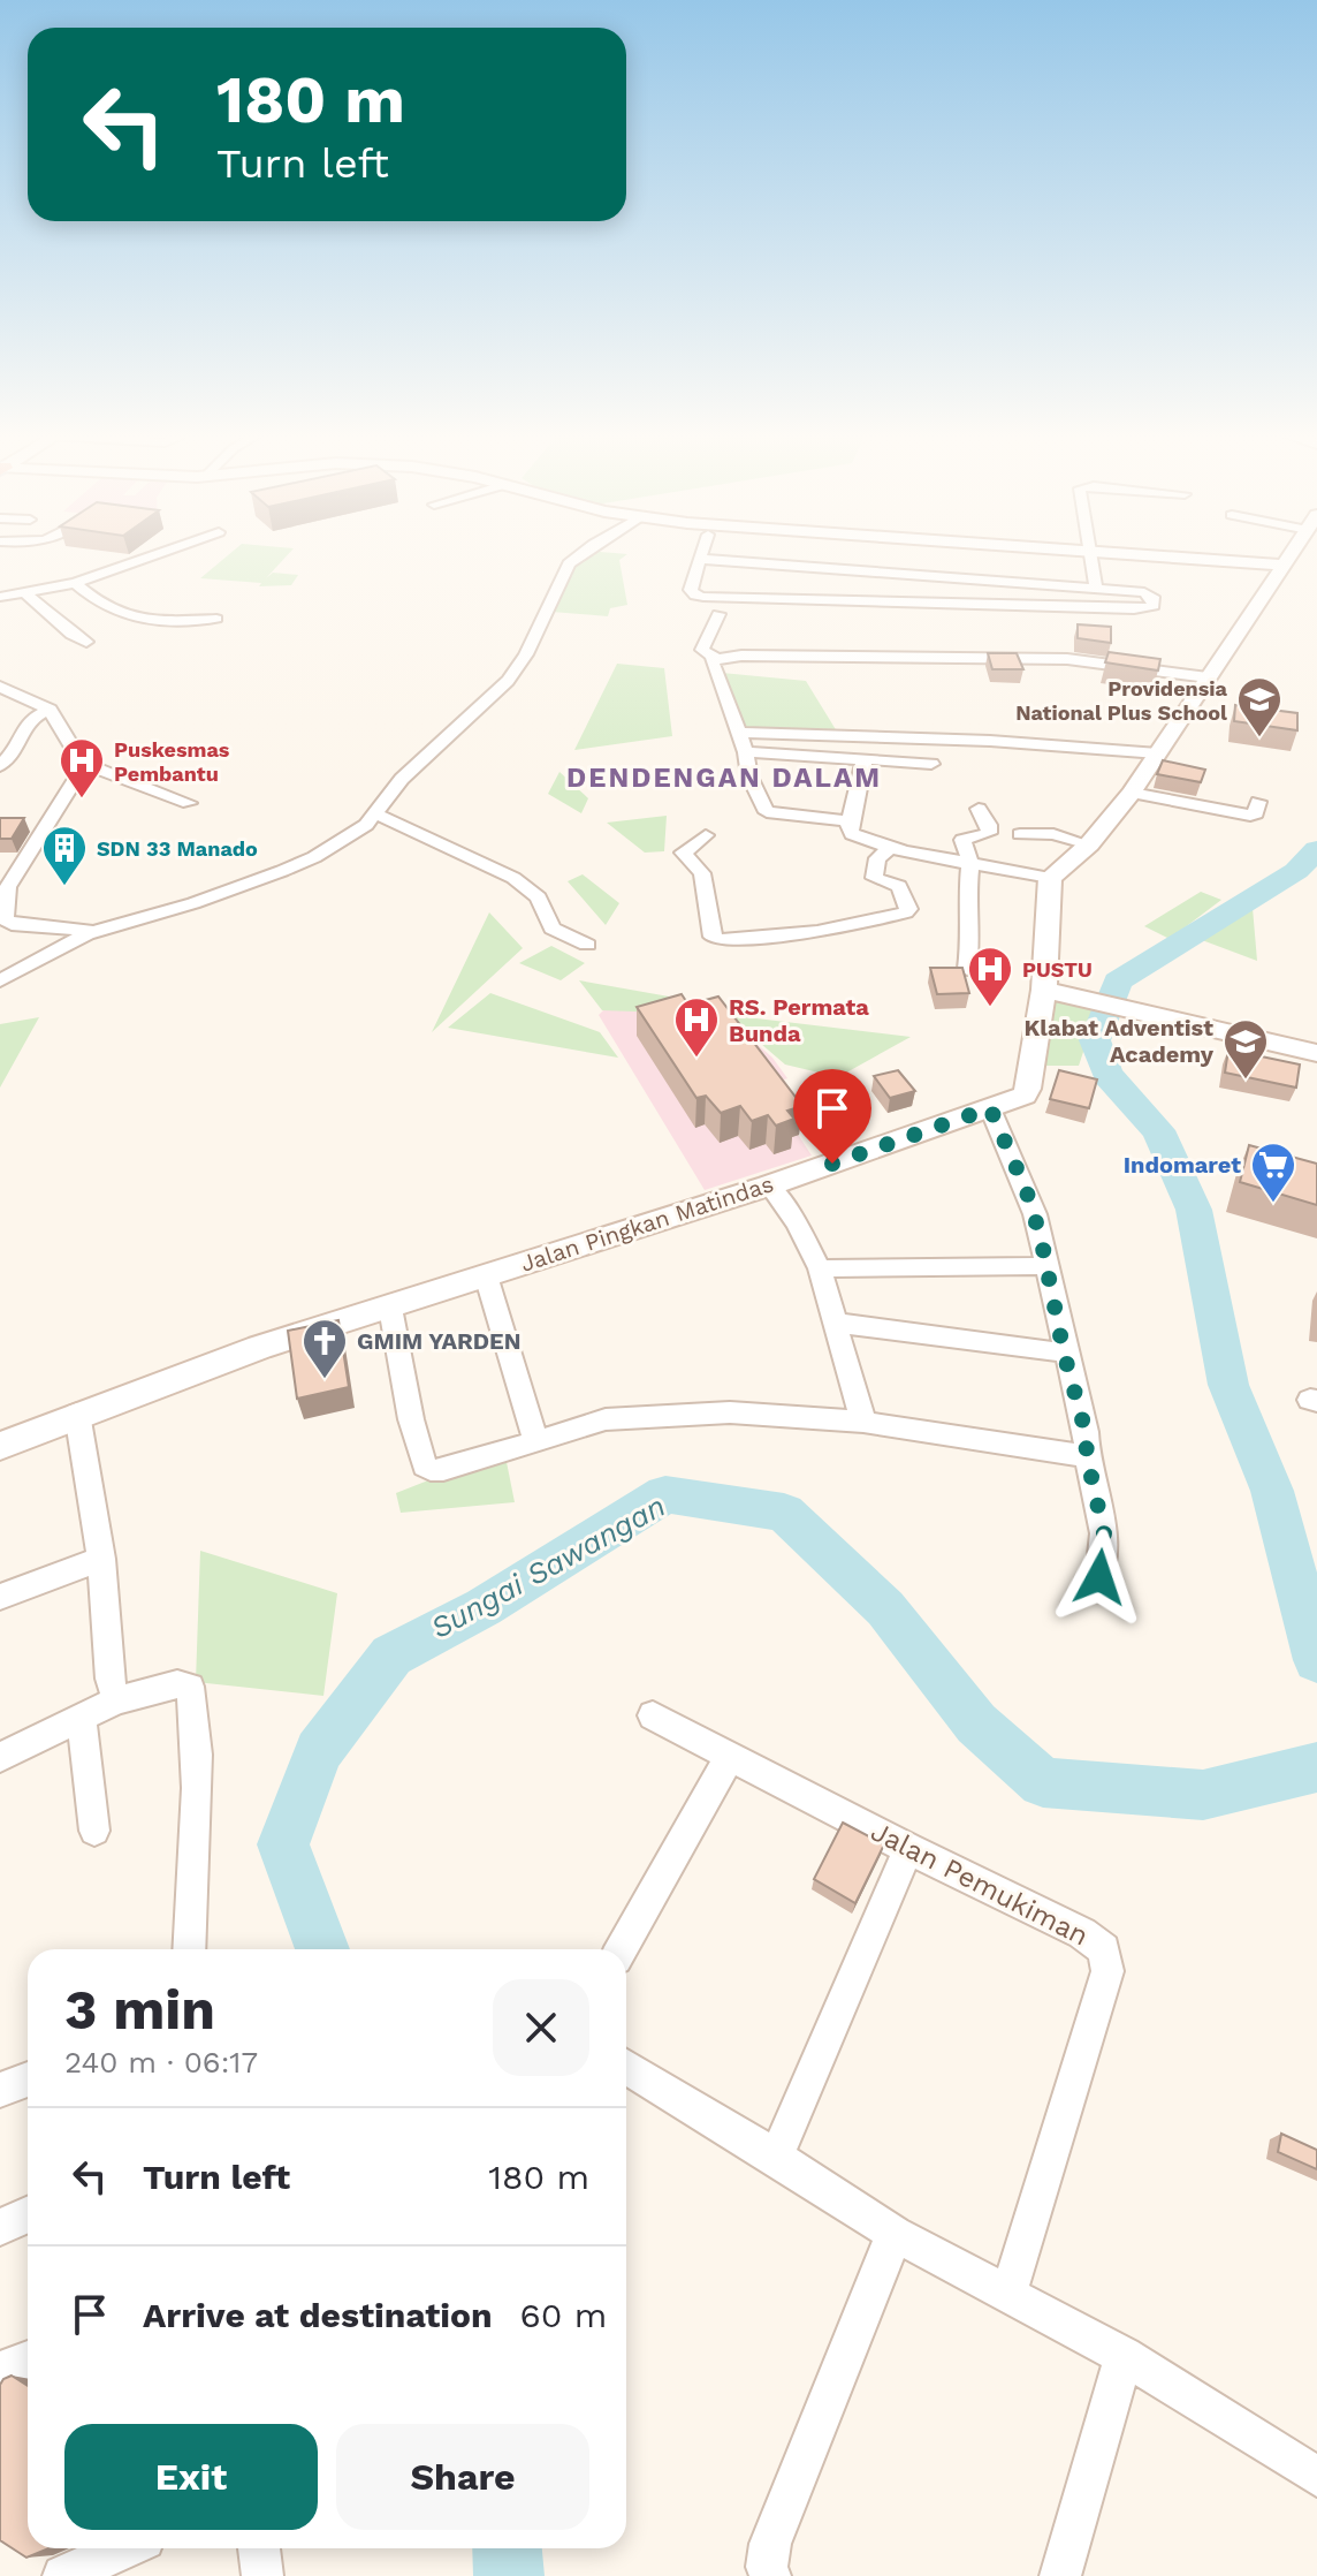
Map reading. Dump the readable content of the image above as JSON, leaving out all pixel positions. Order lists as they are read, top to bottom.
{
  "streets": {
    "street": ["Jalan Pingkan Matindas", "Jalan Pemukiman"]
  },
  "districts": ["DENDENGAN DALAM"],
  "water": ["Sungai Sawangan"],
  "places": {
    "school or university": ["Providensia National Plus School", "Klabat Adventist Academy"],
    "hospital": ["Puskesmas Pembantu", "PUSTU", "RS. Permata Bunda"],
    "building": ["SDN 33 Manado"],
    "supermarket": ["Indomaret"],
    "church": ["GMIM YARDEN"]
  },
  "page": {
    "turn": ["180 m", "Turn left"],
    "heading": ["3 min", "240 m · 06:17"],
    "list": [
      {
        "name": "Turn left",
        "value": "180 m"
      },
      {
        "name": "Arrive at destination",
        "value": "60 m"
      }
    ],
    "buttons": ["Exit", "Share"]
  }
}
